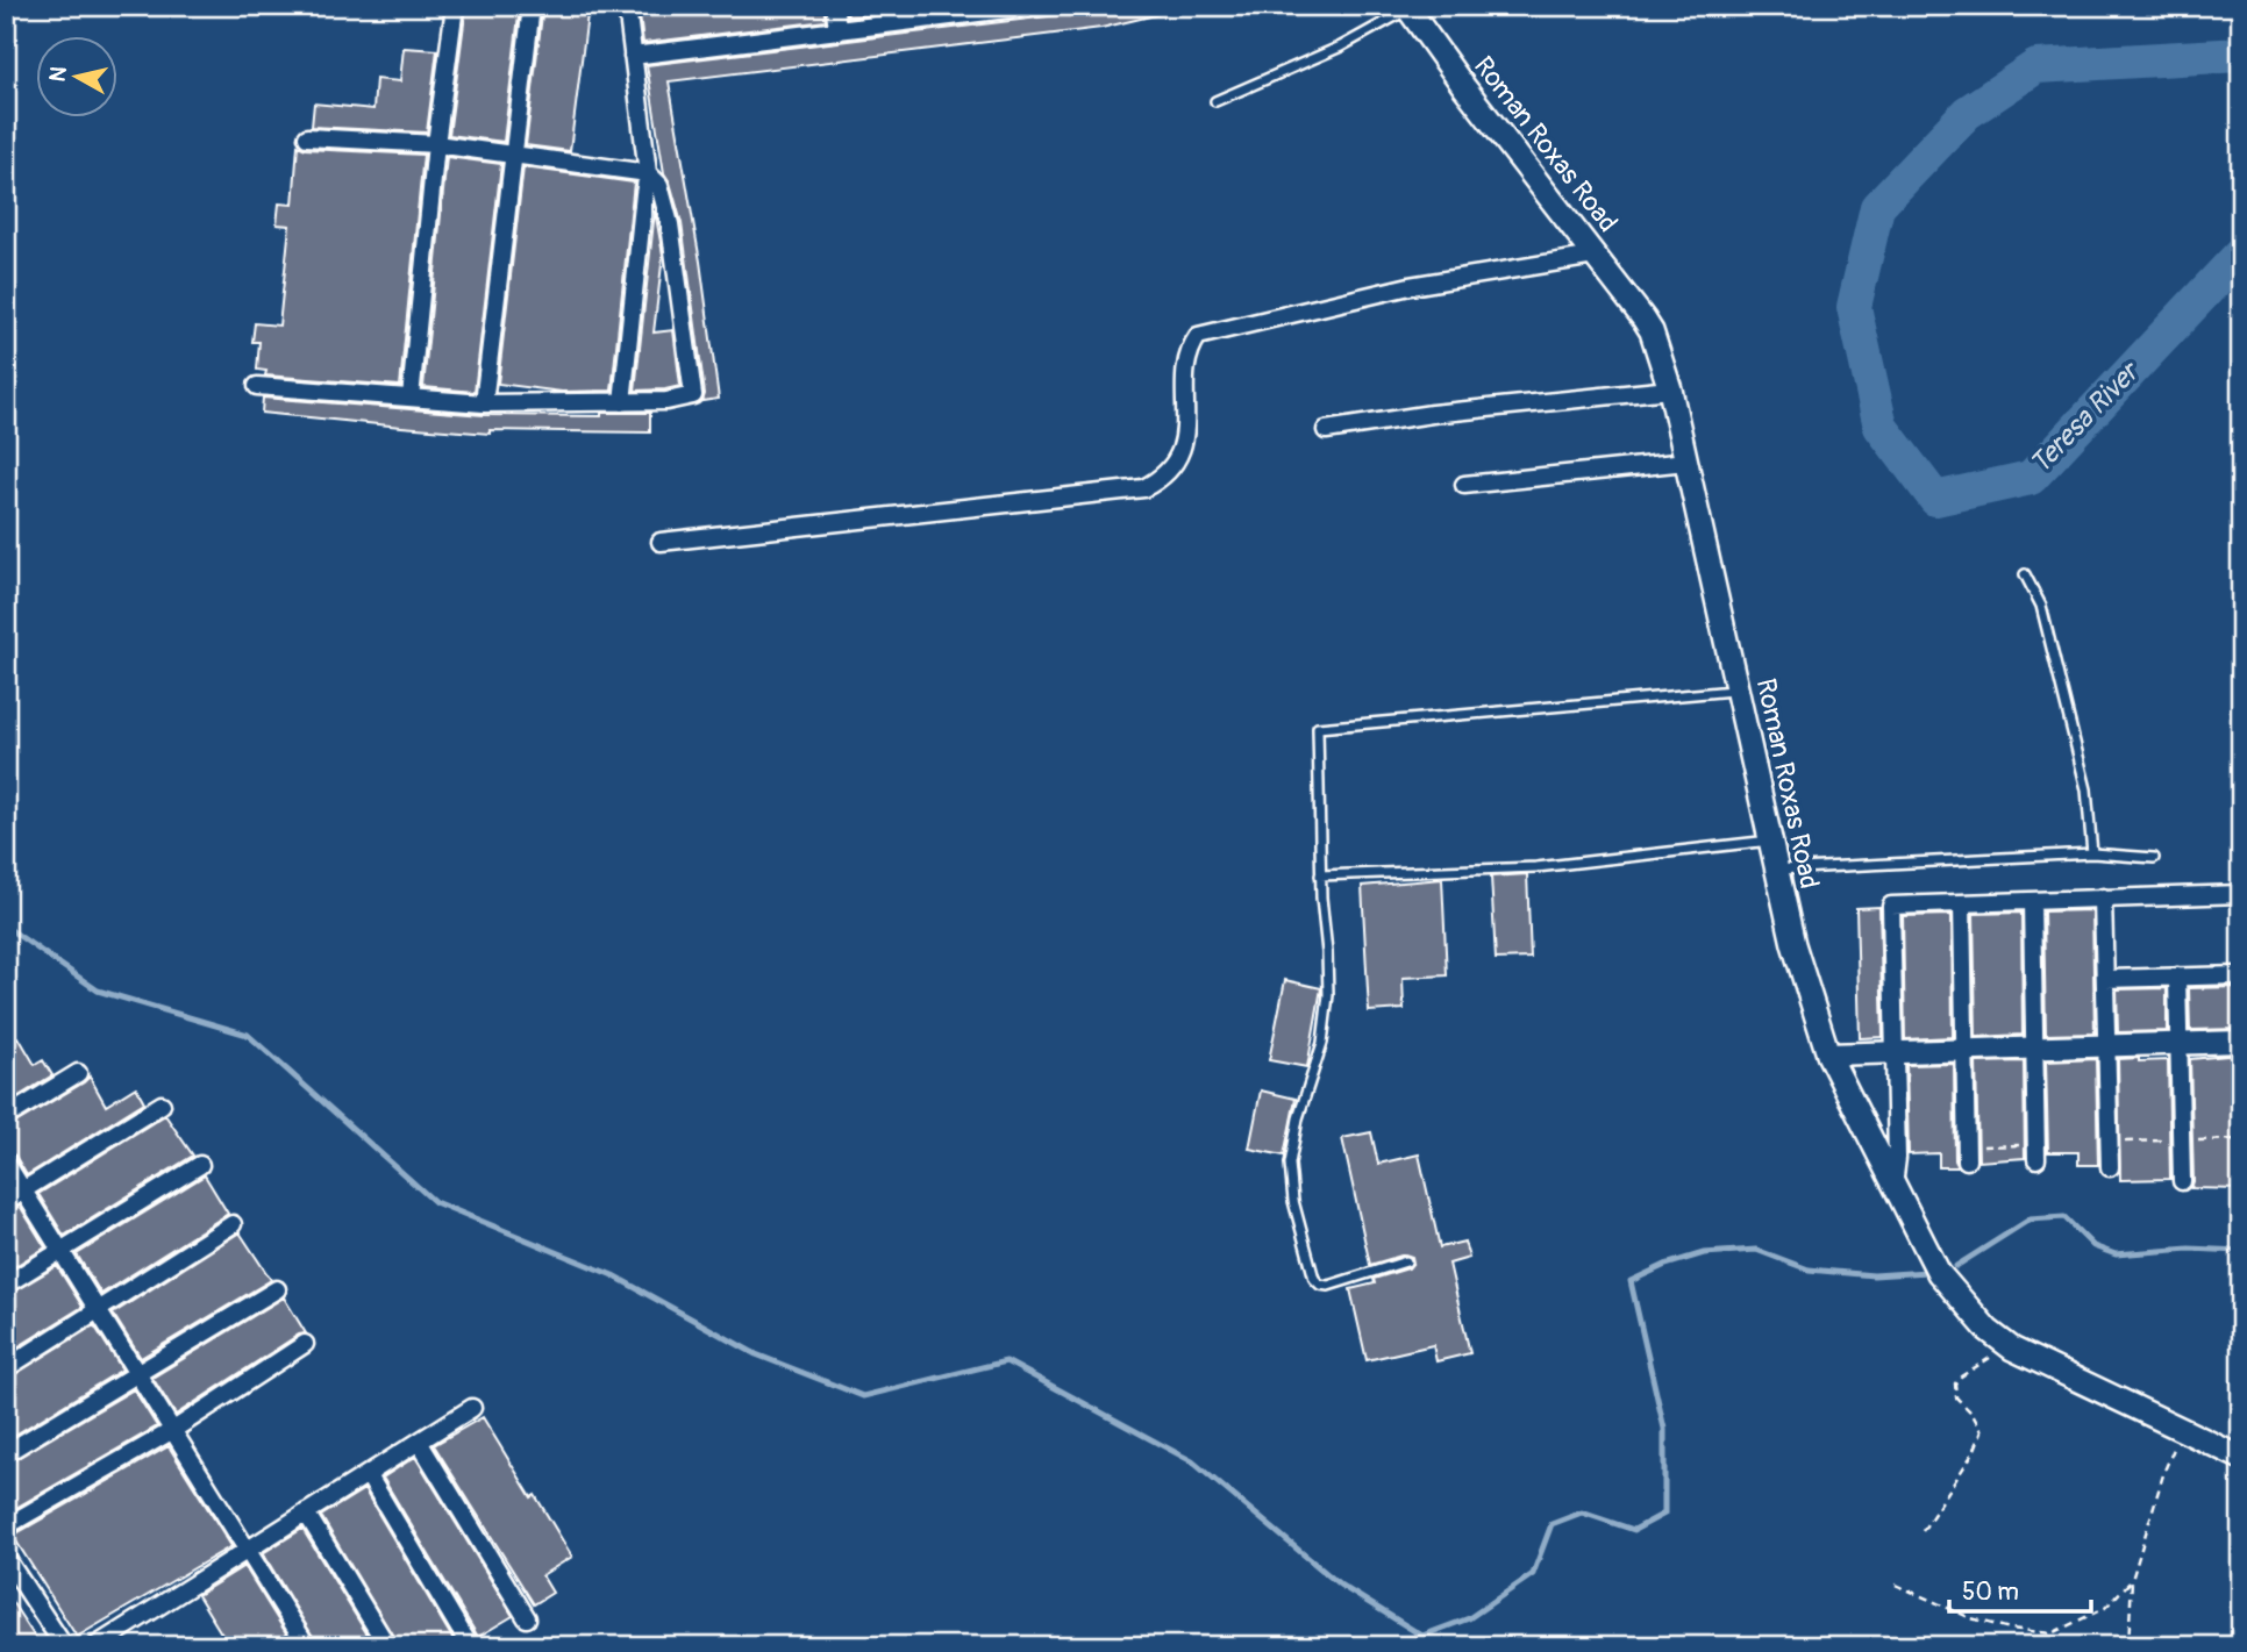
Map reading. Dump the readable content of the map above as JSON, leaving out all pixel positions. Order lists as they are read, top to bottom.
{
  "streets": {
    "main road": ["Roman Roxas Road"]
  },
  "water": ["Teresa River"],
  "scale_bar": "50 m",
  "north": "left"
}
